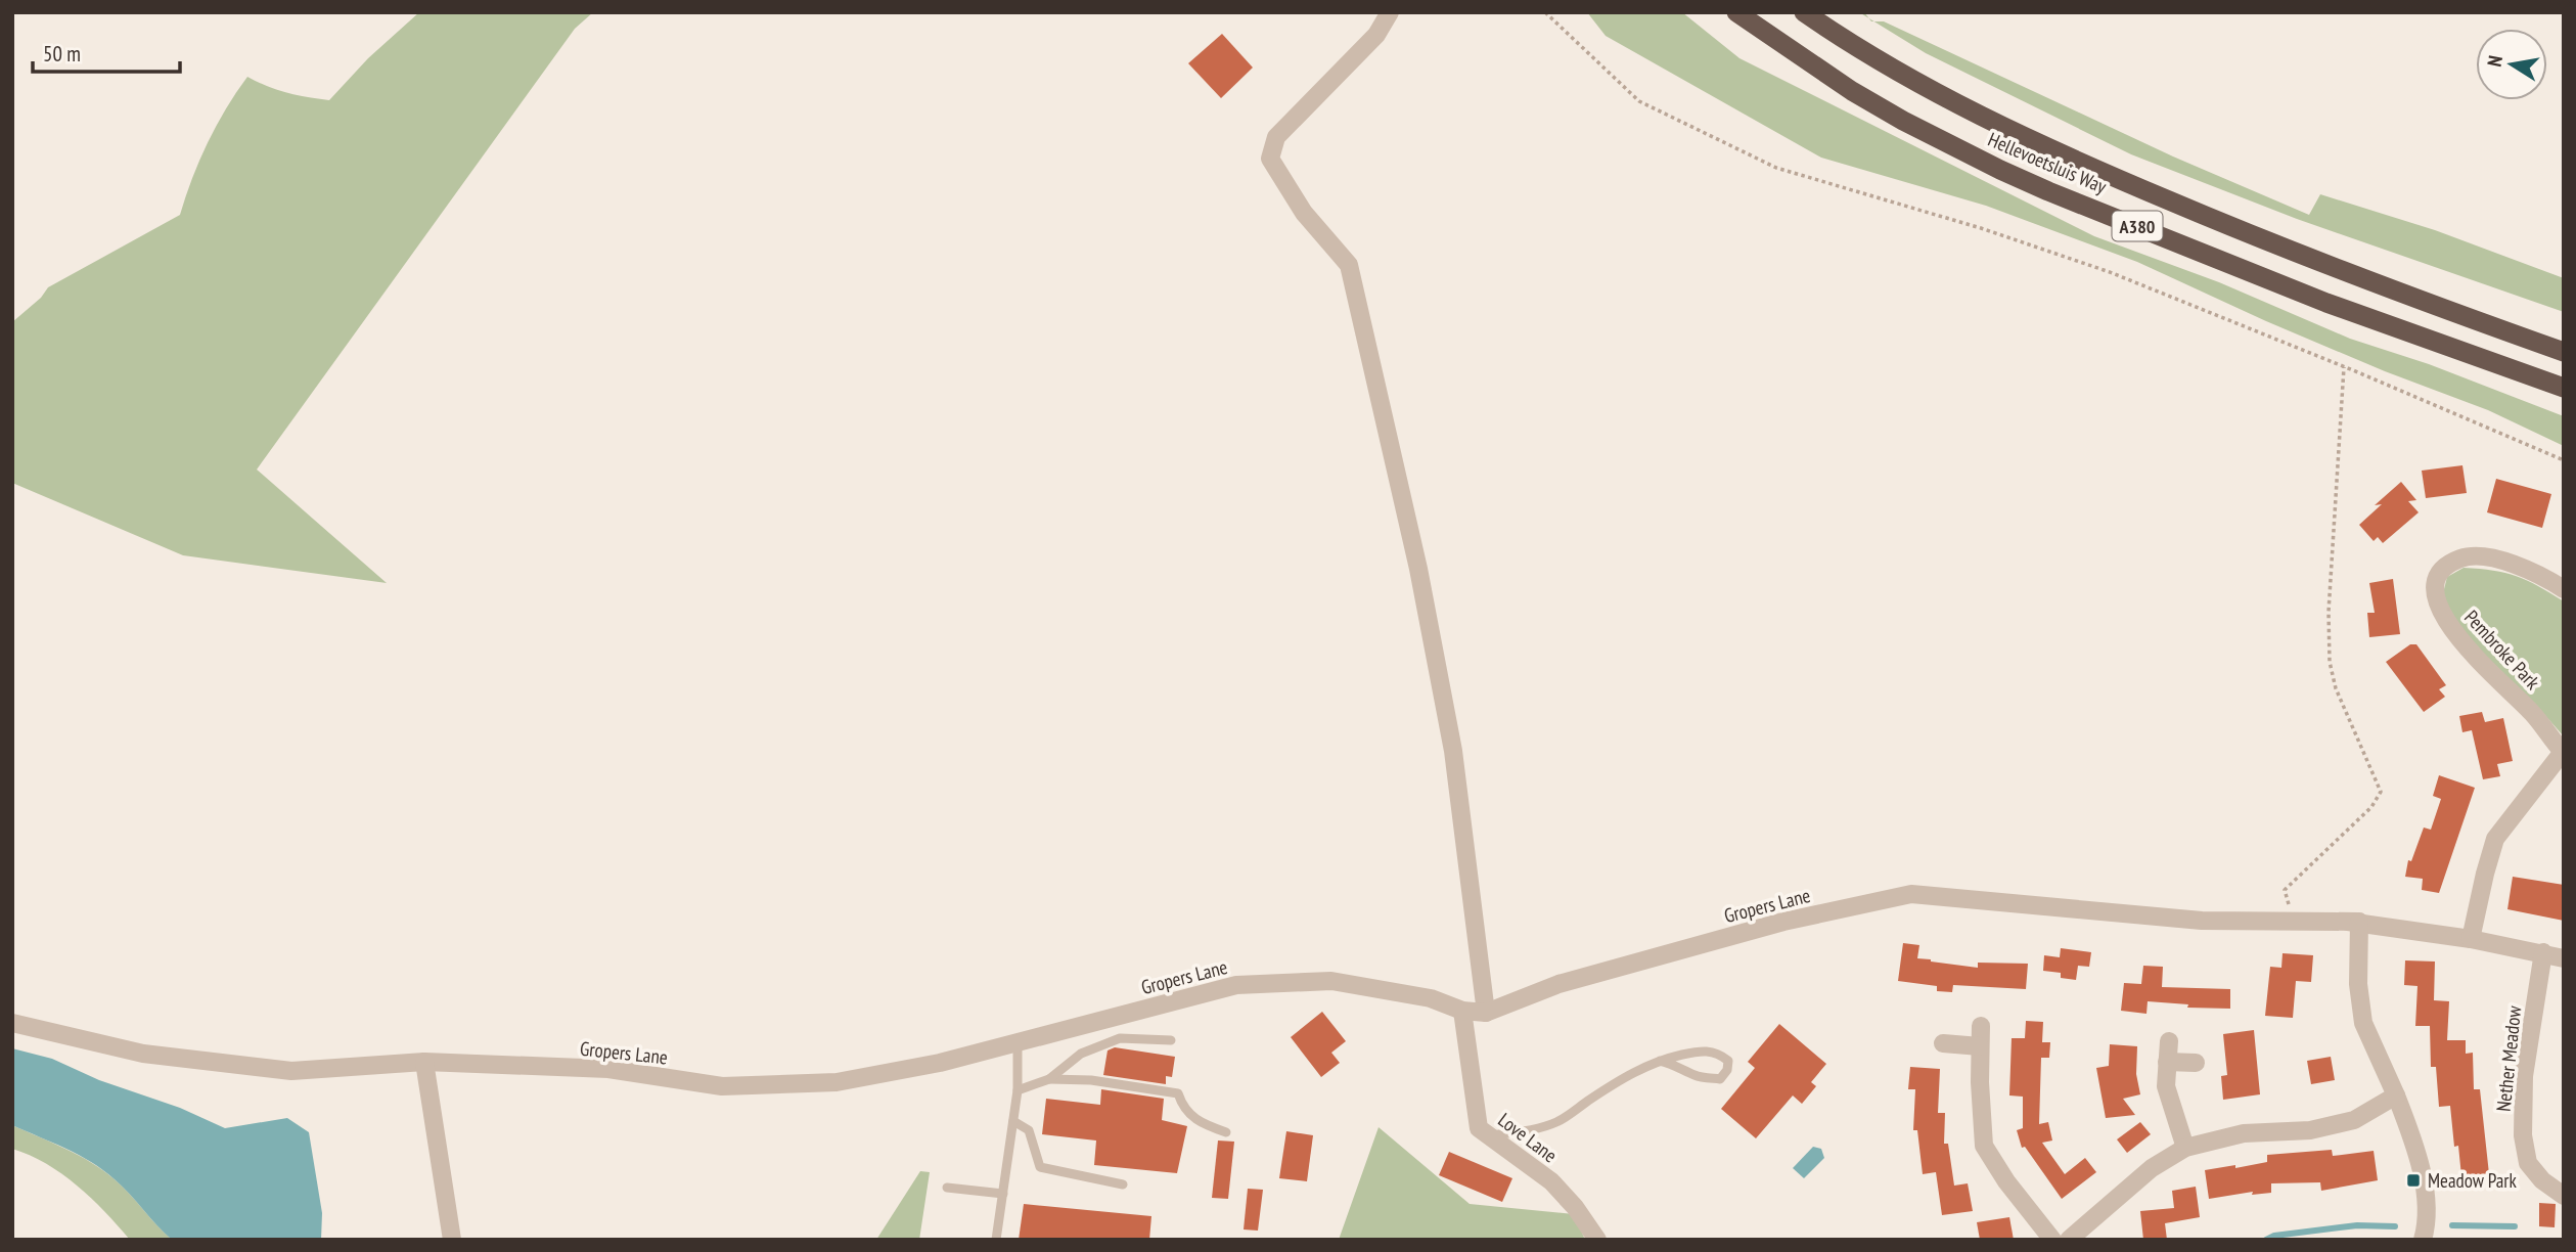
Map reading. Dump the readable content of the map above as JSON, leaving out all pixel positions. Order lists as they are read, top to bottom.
{
  "streets": {
    "highway": ["Hellevoetsluis Way", "A380"],
    "street": [
      "Pembroke Park",
      "Gropers Lane",
      "Nether Meadow",
      "Love Lane"
    ]
  },
  "crossings": [
    ["Gropers Lane", "Love Lane"]
  ],
  "places": {
    "transit": ["Meadow Park"]
  },
  "scale_bar": "50 m",
  "north": "left"
}
